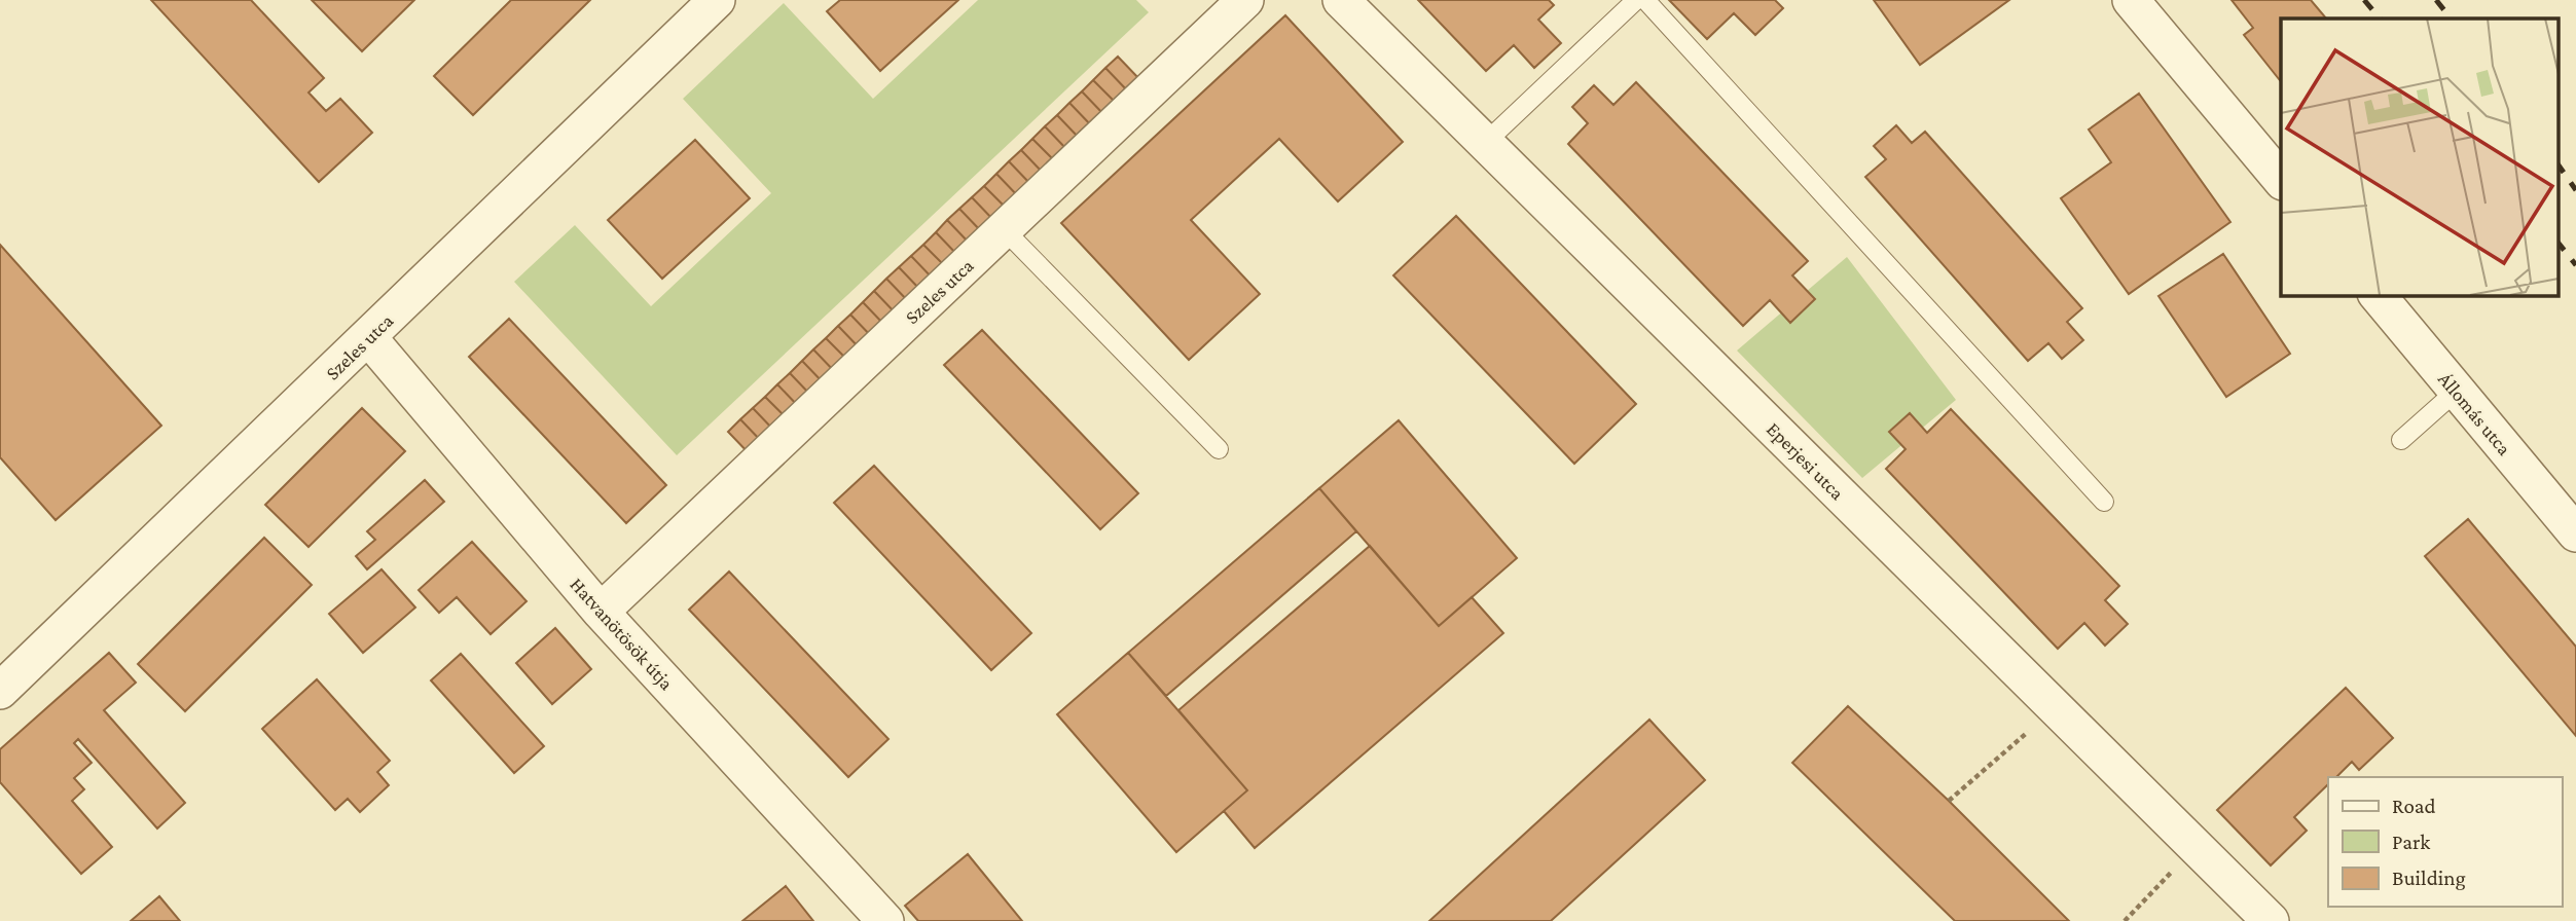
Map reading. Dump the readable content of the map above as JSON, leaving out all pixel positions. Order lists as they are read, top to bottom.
{
  "streets": {
    "street": [
      "Szeles utca",
      "Állomás utca",
      "Eperjesi utca",
      "Hatvanötösök útja"
    ]
  },
  "crossings": [
    ["Szeles utca", "Hatvanötösök útja"]
  ],
  "legend": ["Road", "Park", "Building"]
}
